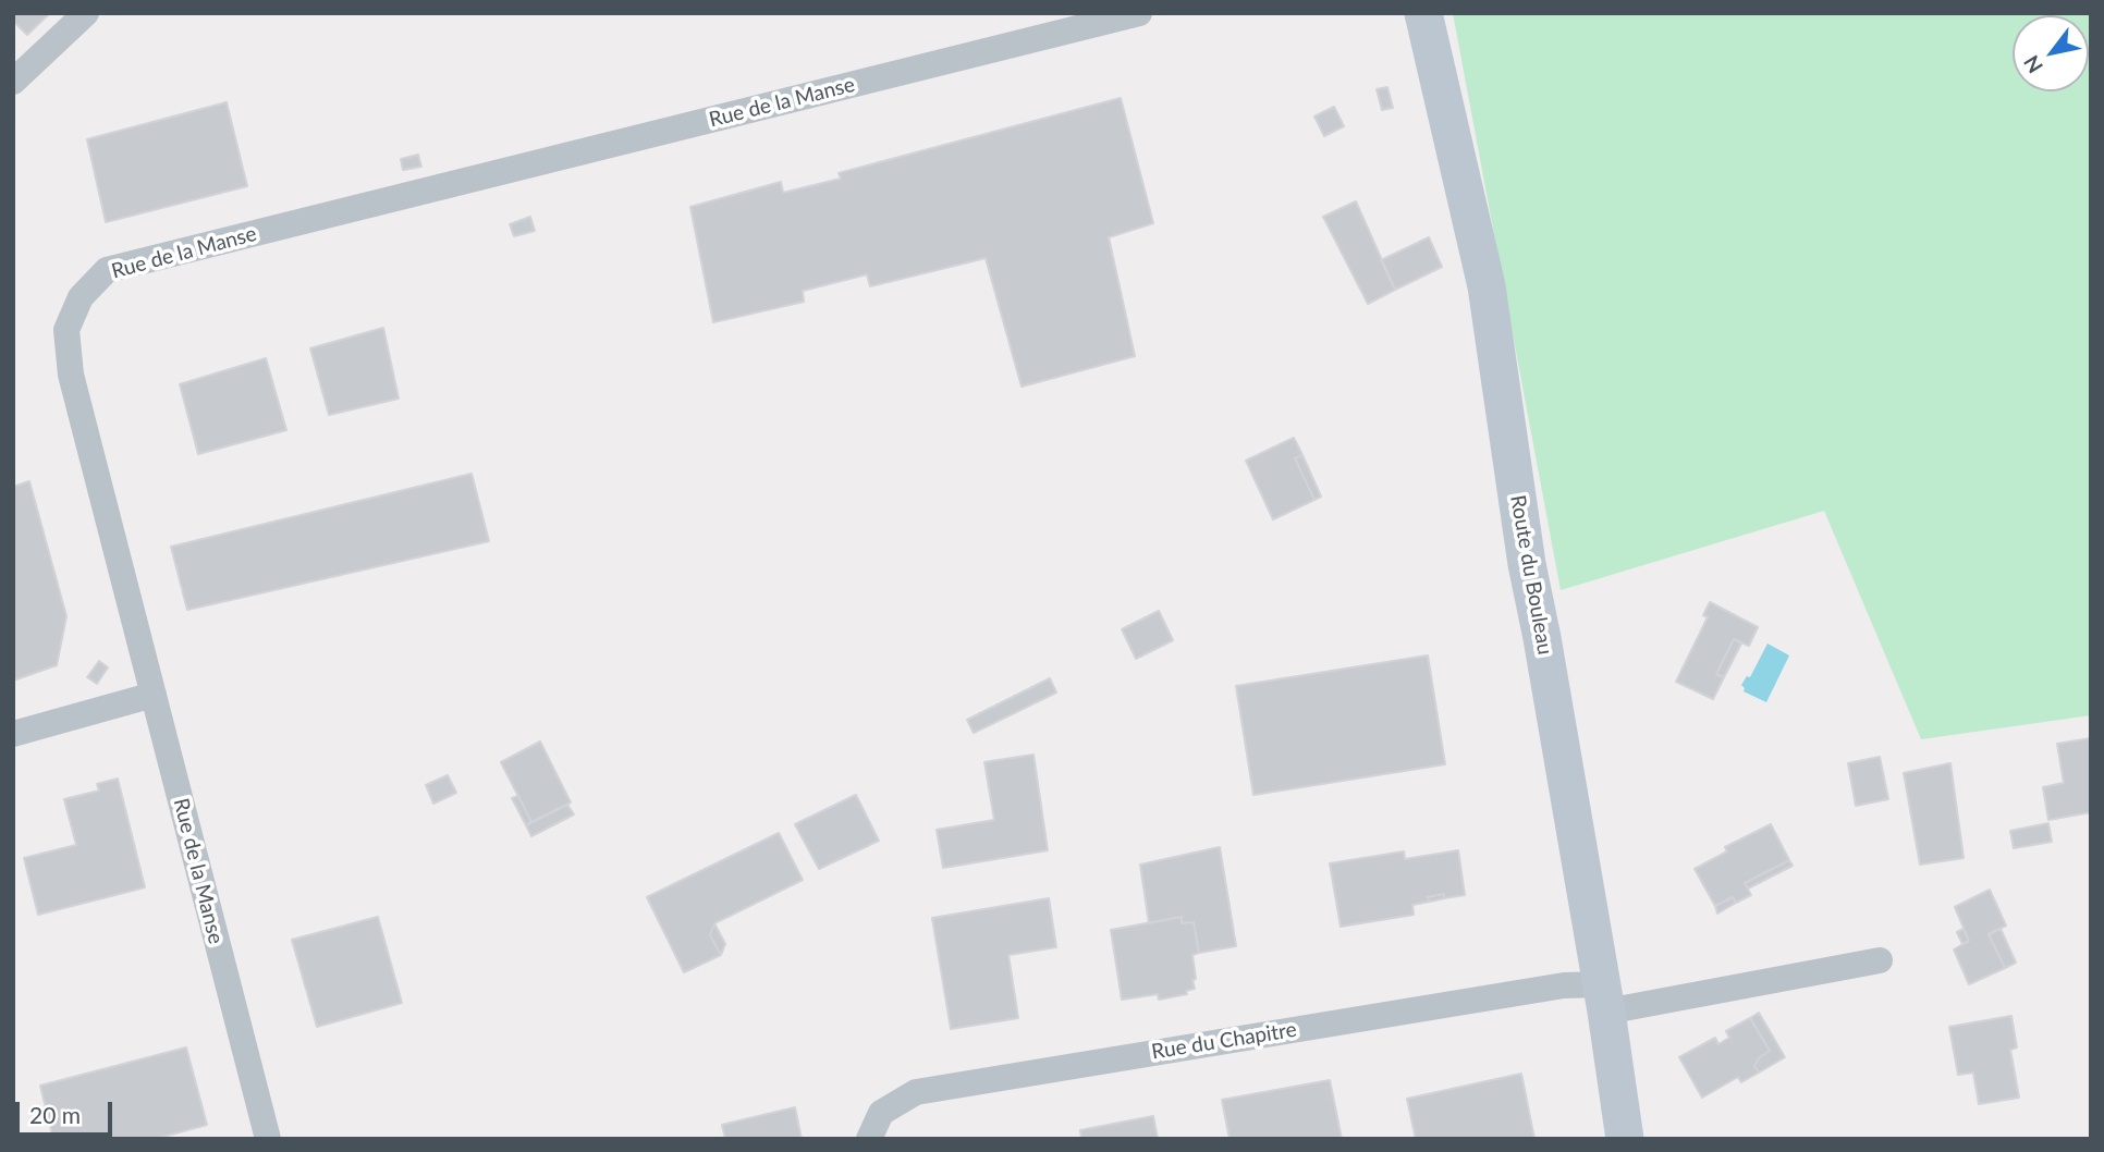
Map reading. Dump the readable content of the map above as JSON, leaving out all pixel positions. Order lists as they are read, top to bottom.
{
  "streets": {
    "main road": ["Route du Bouleau"],
    "street": ["Rue de la Manse", "Rue du Chapitre"]
  },
  "crossings": [
    ["Route du Bouleau", "Rue du Chapitre"]
  ],
  "scale_bar": "20 m",
  "north": "bottom left"
}
